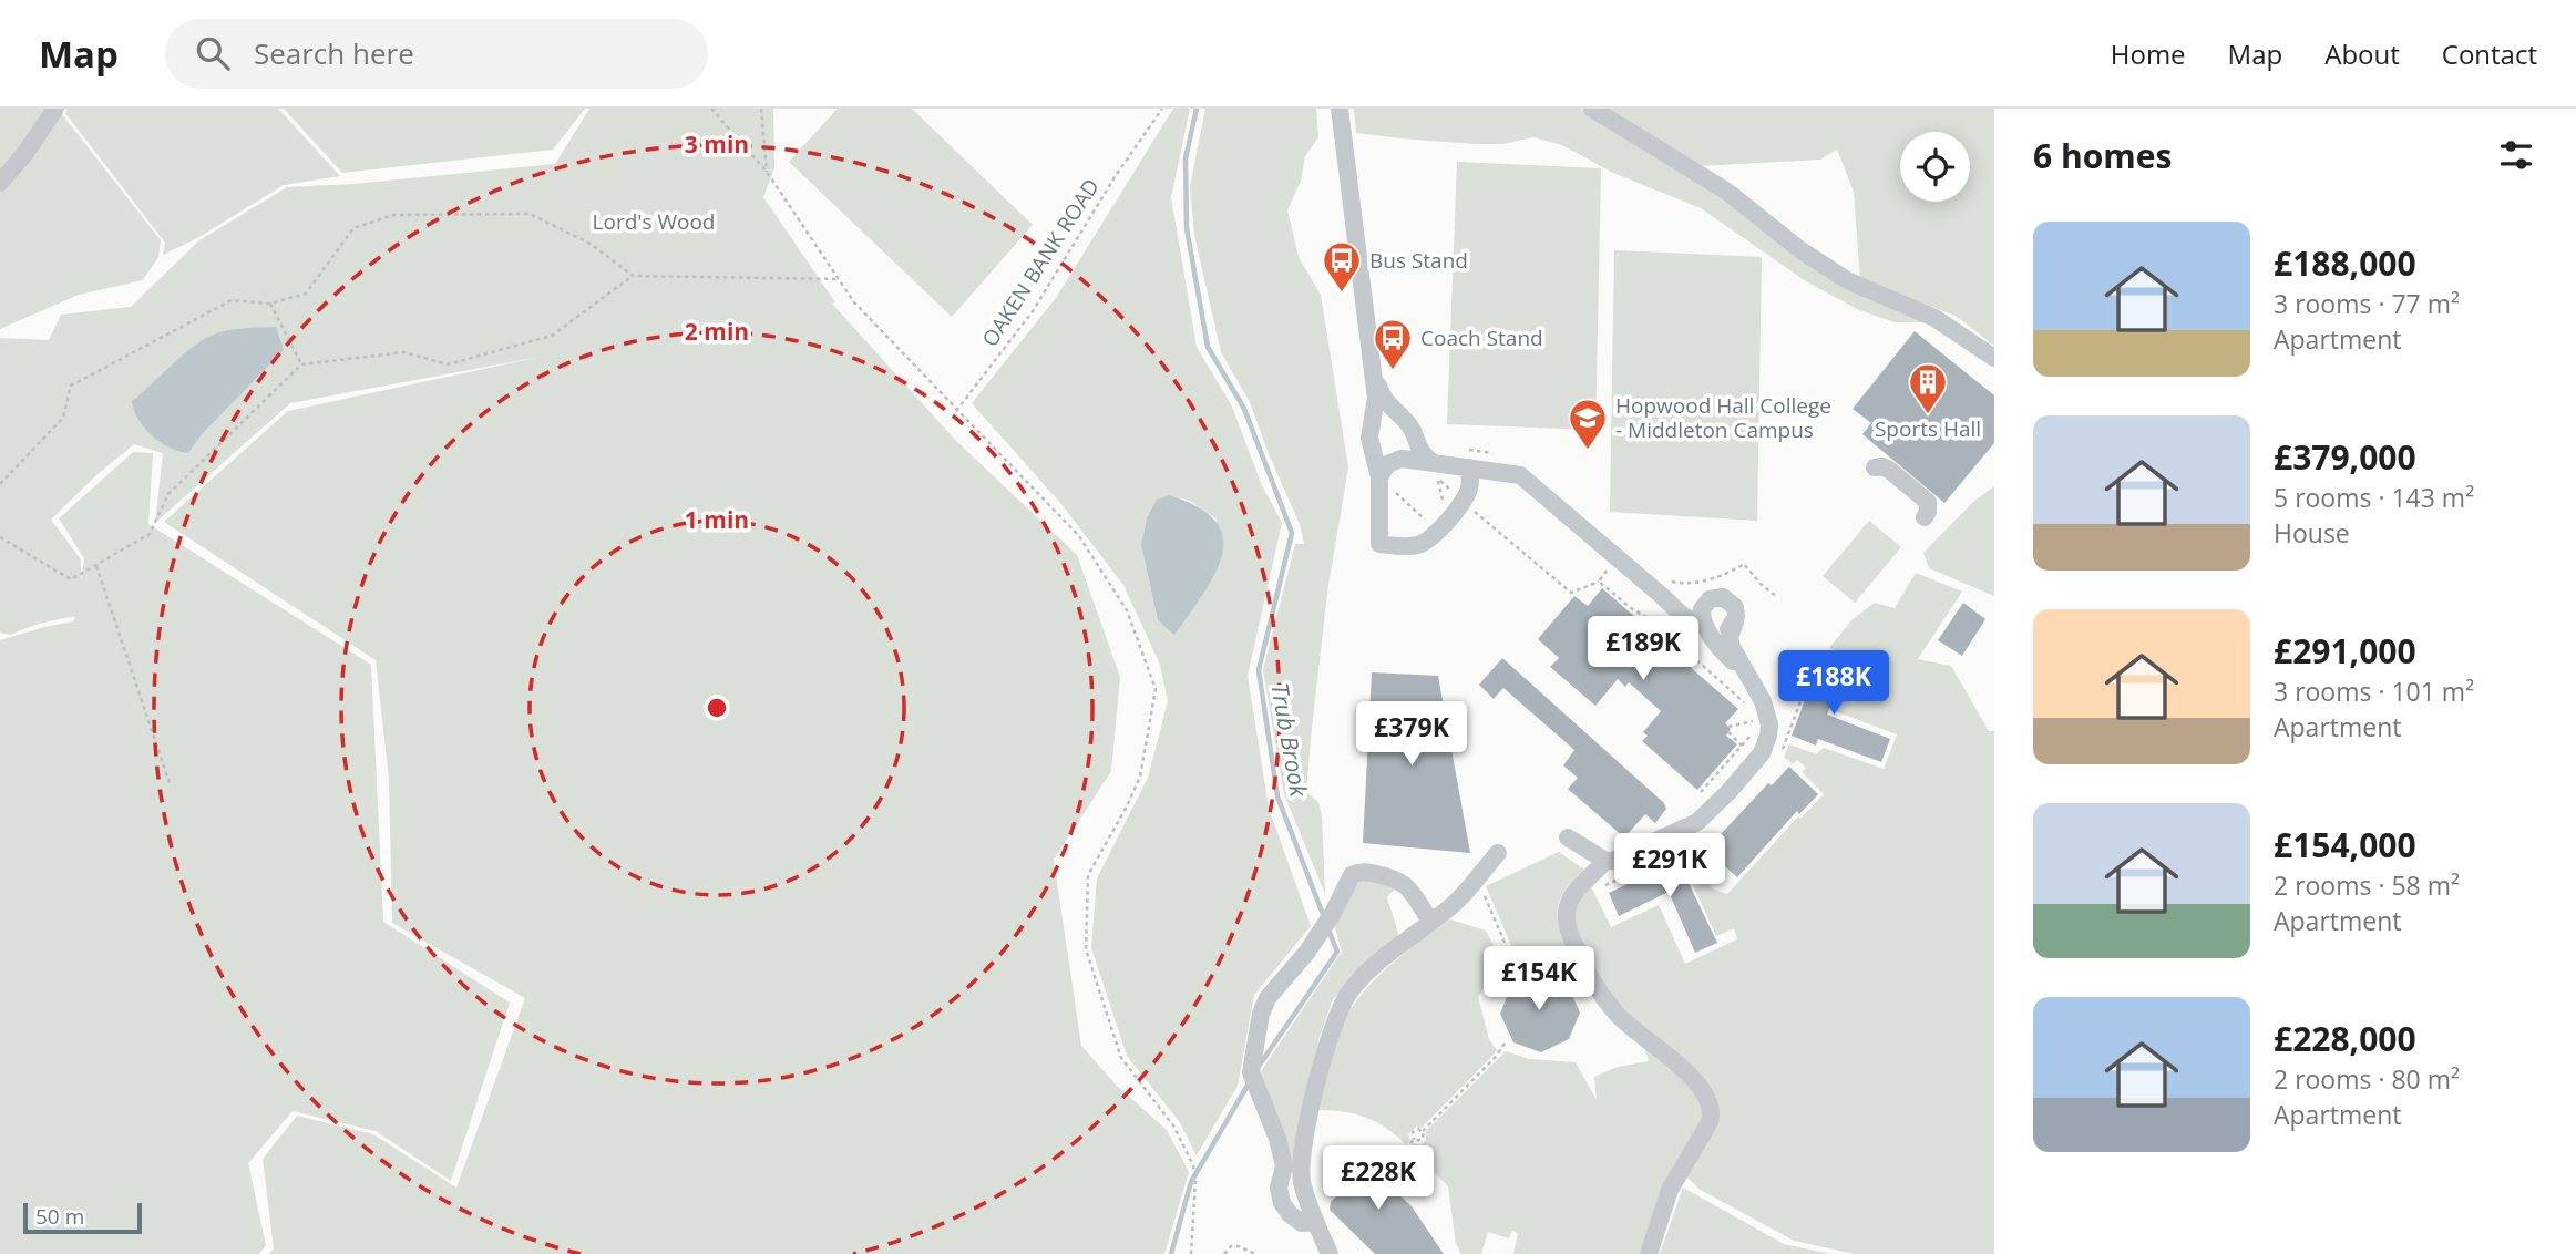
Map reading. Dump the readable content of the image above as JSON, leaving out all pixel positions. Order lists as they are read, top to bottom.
{
  "streets": {
    "path": ["OAKEN BANK ROAD"]
  },
  "water": ["Trub Brook"],
  "parks": ["Lord's Wood"],
  "places": {
    "bus stop": ["Bus Stand", "Coach Stand"],
    "building": ["Sports Hall"],
    "school or university": ["Hopwood Hall College - Middleton Campus"]
  },
  "scale_bar": "50 m",
  "page": {
    "header": "Map",
    "search": "Search here",
    "nav": [
      "Home",
      "Map",
      "About",
      "Contact"
    ],
    "heading": "6 homes",
    "list": [
      {
        "name": "£188,000",
        "note": "3 rooms · 77 m² · Apartment"
      },
      {
        "name": "£379,000",
        "note": "5 rooms · 143 m² · House"
      },
      {
        "name": "£291,000",
        "note": "3 rooms · 101 m² · Apartment"
      },
      {
        "name": "£154,000",
        "note": "2 rooms · 58 m² · Apartment"
      },
      {
        "name": "£228,000",
        "note": "2 rooms · 80 m² · Apartment"
      }
    ],
    "price": [
      "£189K",
      "£188K",
      "£379K",
      "£291K",
      "£154K",
      "£228K"
    ],
    "scale": "50 m"
  },
  "rings": ["3 min", "2 min", "1 min"]
}
